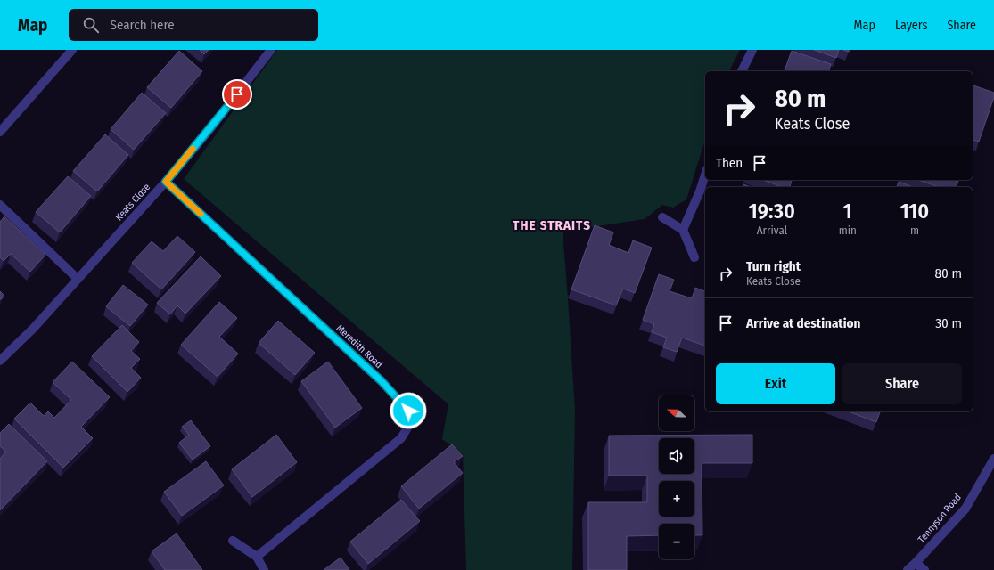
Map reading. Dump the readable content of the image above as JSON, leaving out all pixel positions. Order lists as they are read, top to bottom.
{
  "streets": {
    "street": ["Keats Close", "Meredith Road", "Tennyson Road"]
  },
  "crossings": [
    ["Keats Close", "Meredith Road"]
  ],
  "districts": ["THE STRAITS"],
  "north": "left",
  "page": {
    "header": "Map",
    "search": "Search here",
    "nav": ["Map", "Layers", "Share"],
    "turn": ["80 m", "Keats Close"],
    "then": "Then",
    "eta": [
      "19:30",
      "Arrival",
      "1",
      "min",
      "110",
      "m"
    ],
    "list": [
      {
        "name": "Turn right",
        "note": "Keats Close",
        "value": "80 m"
      },
      {
        "name": "Arrive at destination",
        "value": "30 m"
      }
    ],
    "buttons": ["Exit", "Share"],
    "map_buttons": ["+", "−"]
  }
}
